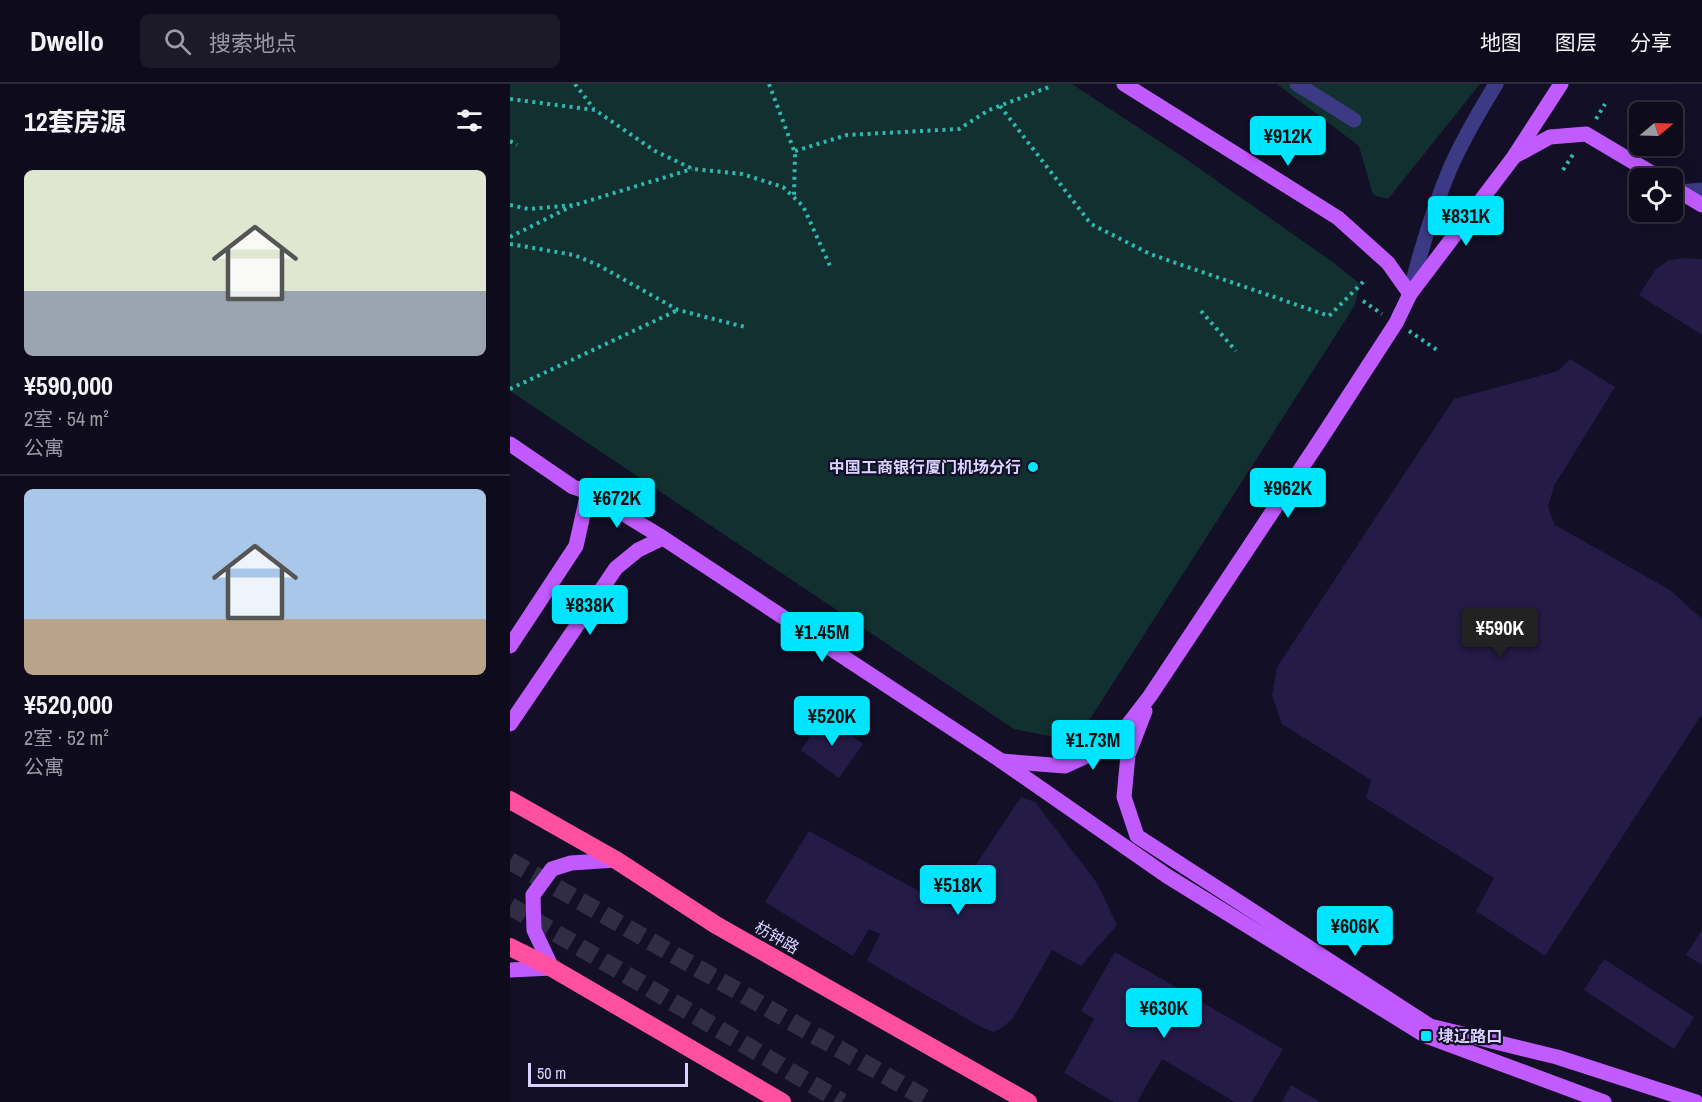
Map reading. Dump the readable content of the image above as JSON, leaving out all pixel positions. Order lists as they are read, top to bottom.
{
  "streets": {
    "highway": ["枋钟路"]
  },
  "places": {
    "other": ["中国工商银行厦门机场分行"],
    "transit": ["埭辽路口"]
  },
  "scale_bar": "50 m",
  "north": "right",
  "page": {
    "header": "Dwello",
    "search": "搜索地点",
    "nav": ["地图", "图层", "分享"],
    "heading": "12套房源",
    "price": [
      "¥912K",
      "¥831K",
      "¥962K",
      "¥672K",
      "¥838K",
      "¥590K",
      "¥1.45M",
      "¥520K",
      "¥1.73M",
      "¥518K",
      "¥606K",
      "¥630K"
    ],
    "list": [
      {
        "name": "¥590,000",
        "note": "2室 · 54 m² · 公寓"
      },
      {
        "name": "¥520,000",
        "note": "2室 · 52 m² · 公寓"
      }
    ],
    "scale": "50 m"
  }
}
